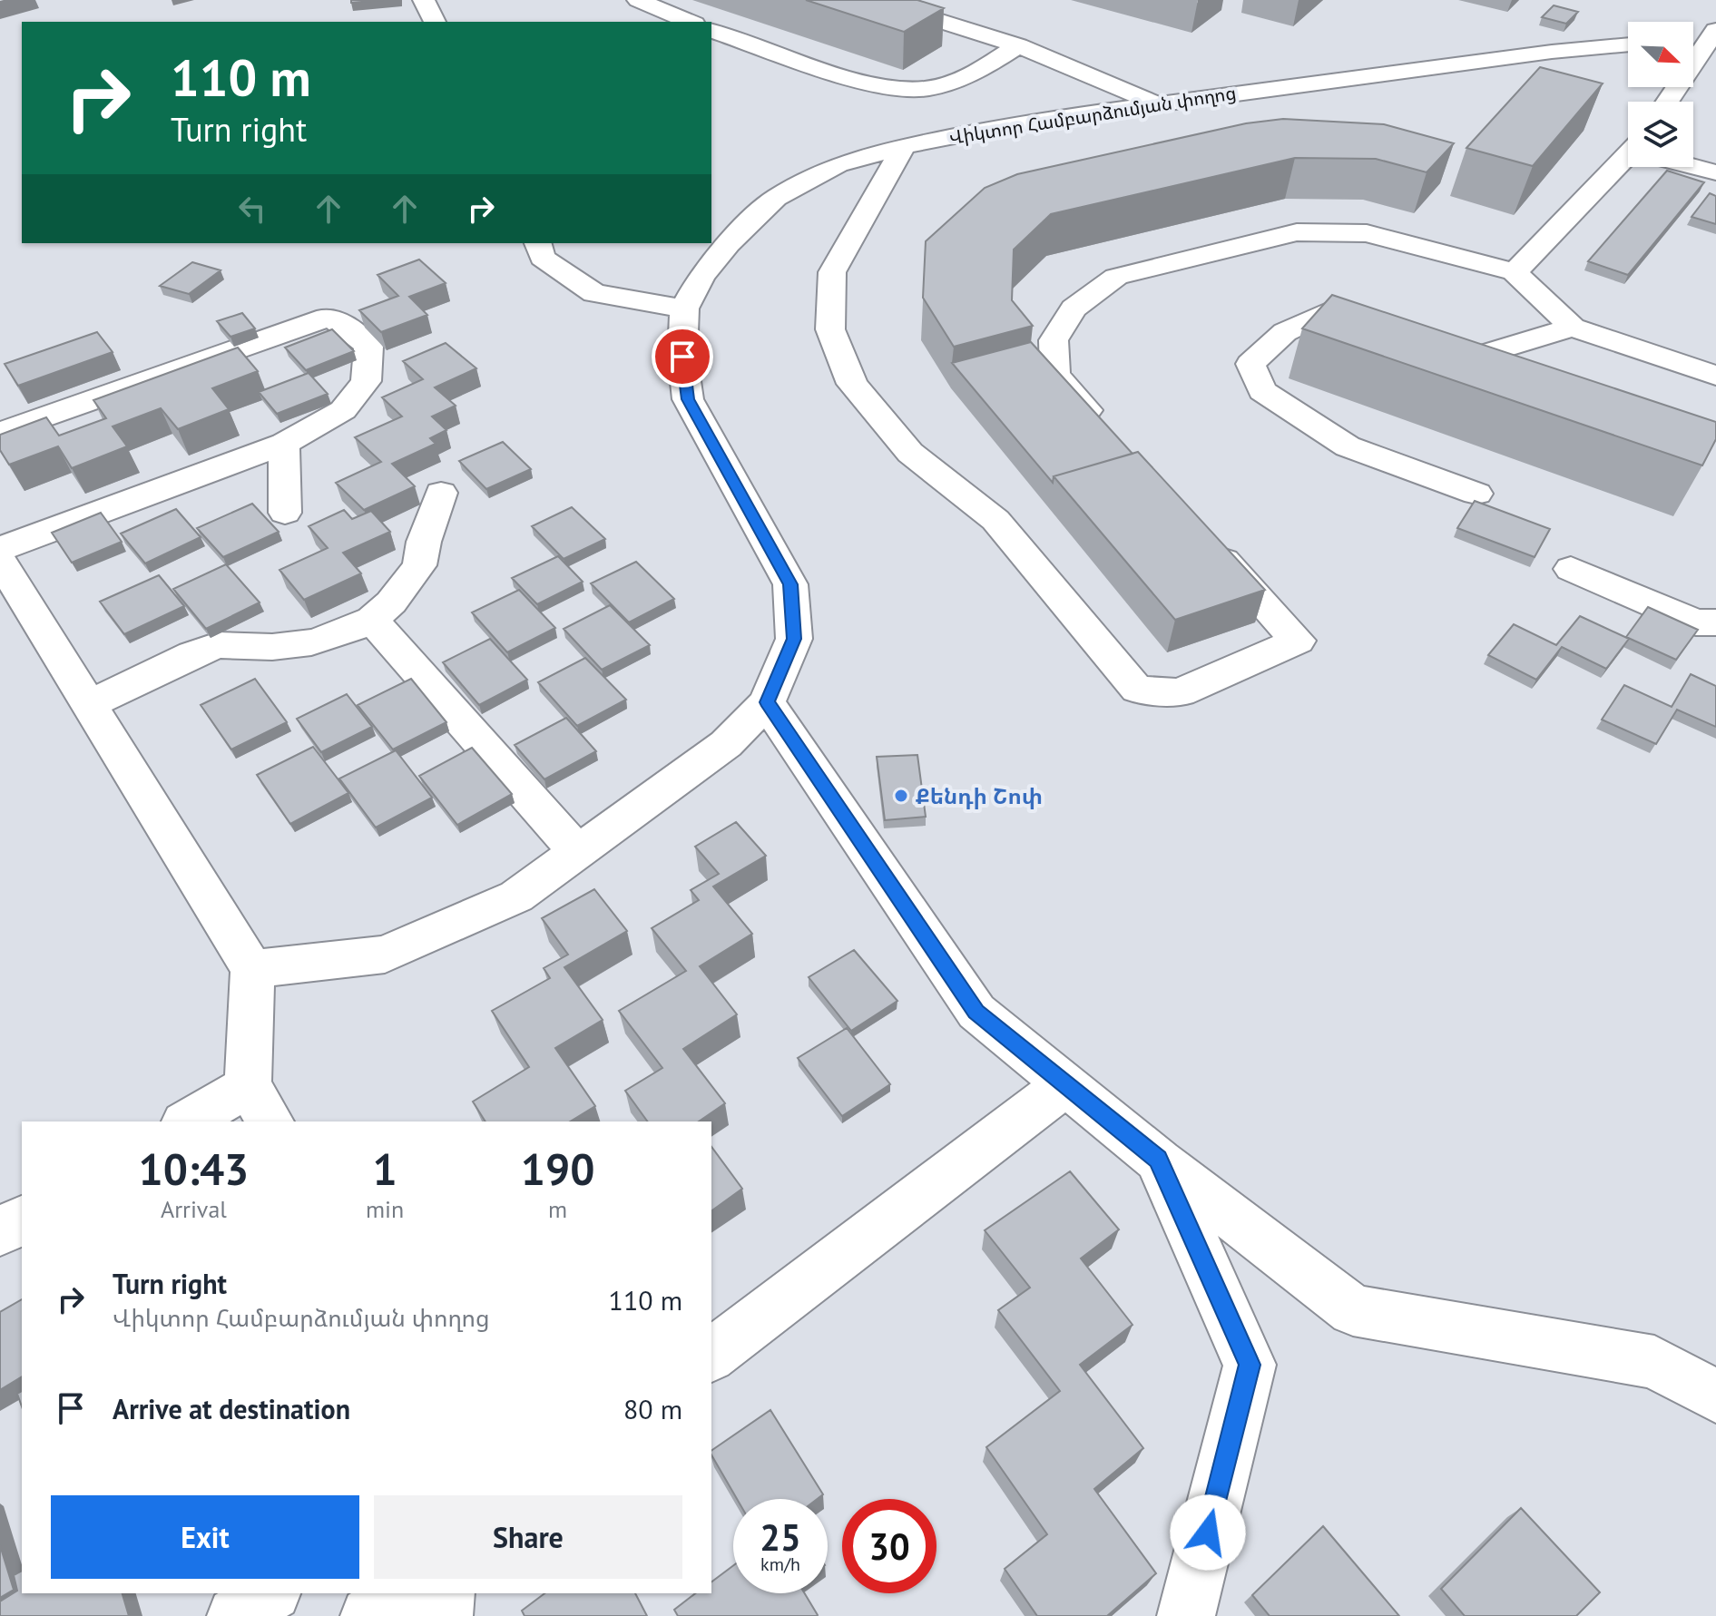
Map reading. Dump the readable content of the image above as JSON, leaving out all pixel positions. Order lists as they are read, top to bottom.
{
  "streets": {
    "street": ["Վիկտոր Համբարձումյան փողոց"]
  },
  "places": ["Քենդի Շոփ"],
  "north": "bottom right",
  "page": {
    "turn": ["110 m", "Turn right"],
    "eta": [
      "10:43",
      "Arrival",
      "1",
      "min",
      "190",
      "m"
    ],
    "list": [
      {
        "name": "Turn right",
        "note": "Վիկտոր Համբարձումյան փողոց",
        "value": "110 m"
      },
      {
        "name": "Arrive at destination",
        "value": "80 m"
      }
    ],
    "buttons": ["Exit", "Share"],
    "speed": "25 km/h",
    "limit": "30"
  }
}
